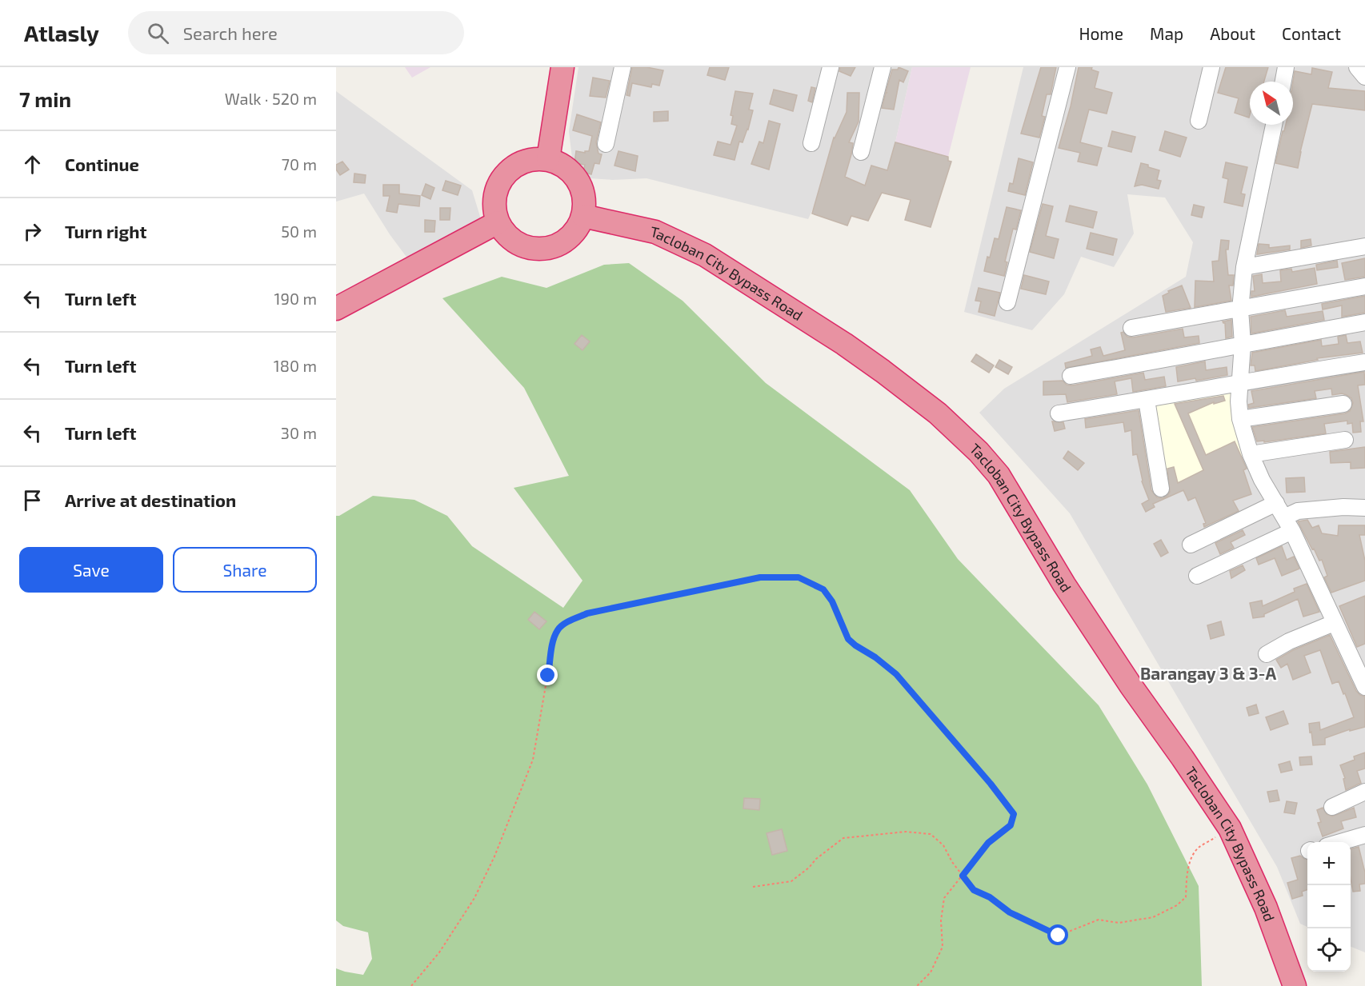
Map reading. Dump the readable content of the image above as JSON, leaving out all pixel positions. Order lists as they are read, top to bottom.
{
  "streets": {
    "highway": ["Tacloban City Bypass Road"]
  },
  "districts": ["Barangay 3 & 3-A"],
  "north": "top left",
  "page": {
    "header": "Atlasly",
    "search": "Search here",
    "nav": [
      "Home",
      "Map",
      "About",
      "Contact"
    ],
    "heading": ["7 min", "Walk · 520 m"],
    "list": [
      ["Continue", "70 m"],
      ["Turn right", "50 m"],
      ["Turn left", "190 m"],
      ["Turn left", "180 m"],
      ["Turn left", "30 m"],
      "Arrive at destination"
    ],
    "buttons": ["Save", "Share"],
    "map_buttons": ["+", "−"]
  }
}
